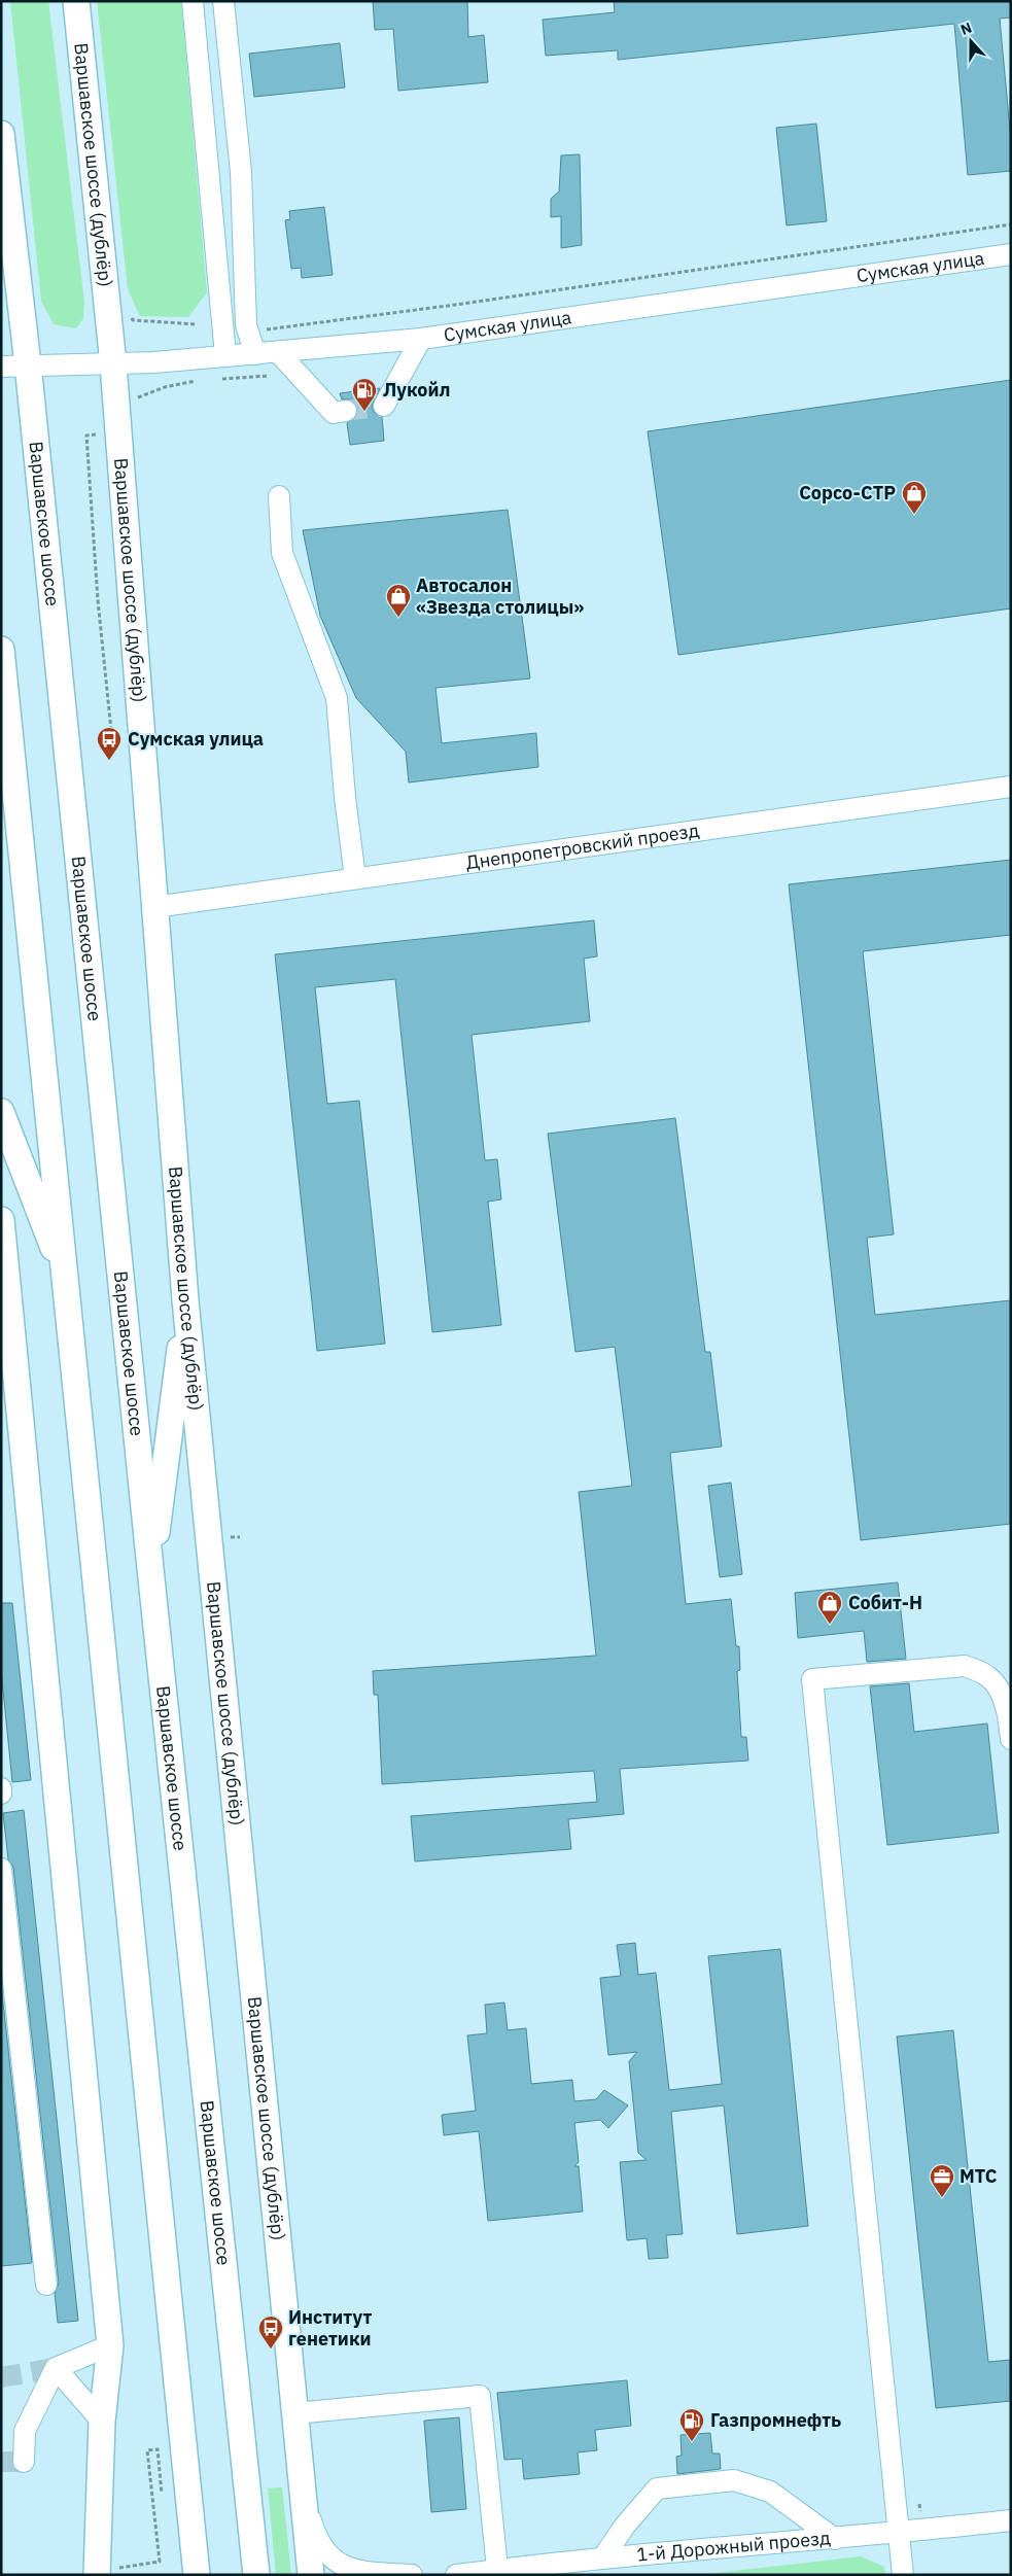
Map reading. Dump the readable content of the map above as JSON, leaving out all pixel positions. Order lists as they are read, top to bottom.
{
  "streets": {
    "main road": ["Варшавское шоссе (дублёр)", "Варшавское шоссе"],
    "street": ["Сумская улица", "Днепропетровский проезд", "1-й Дорожный проезд"]
  },
  "crossings": [
    ["Варшавское шоссе (дублёр)", "Сумская улица"],
    ["Варшавское шоссе (дублёр)", "Днепропетровский проезд"],
    ["Сумская улица", "Варшавское шоссе"]
  ],
  "places": {
    "fuel station": ["Лукойл", "Газпромнефть"],
    "shop": ["Сорсо-СТР", "Автосалон «Звезда столицы»", "Собит-Н"],
    "bus stop": ["Сумская улица", "Институт генетики"],
    "office": ["МТС"]
  },
  "north": "top"
}
